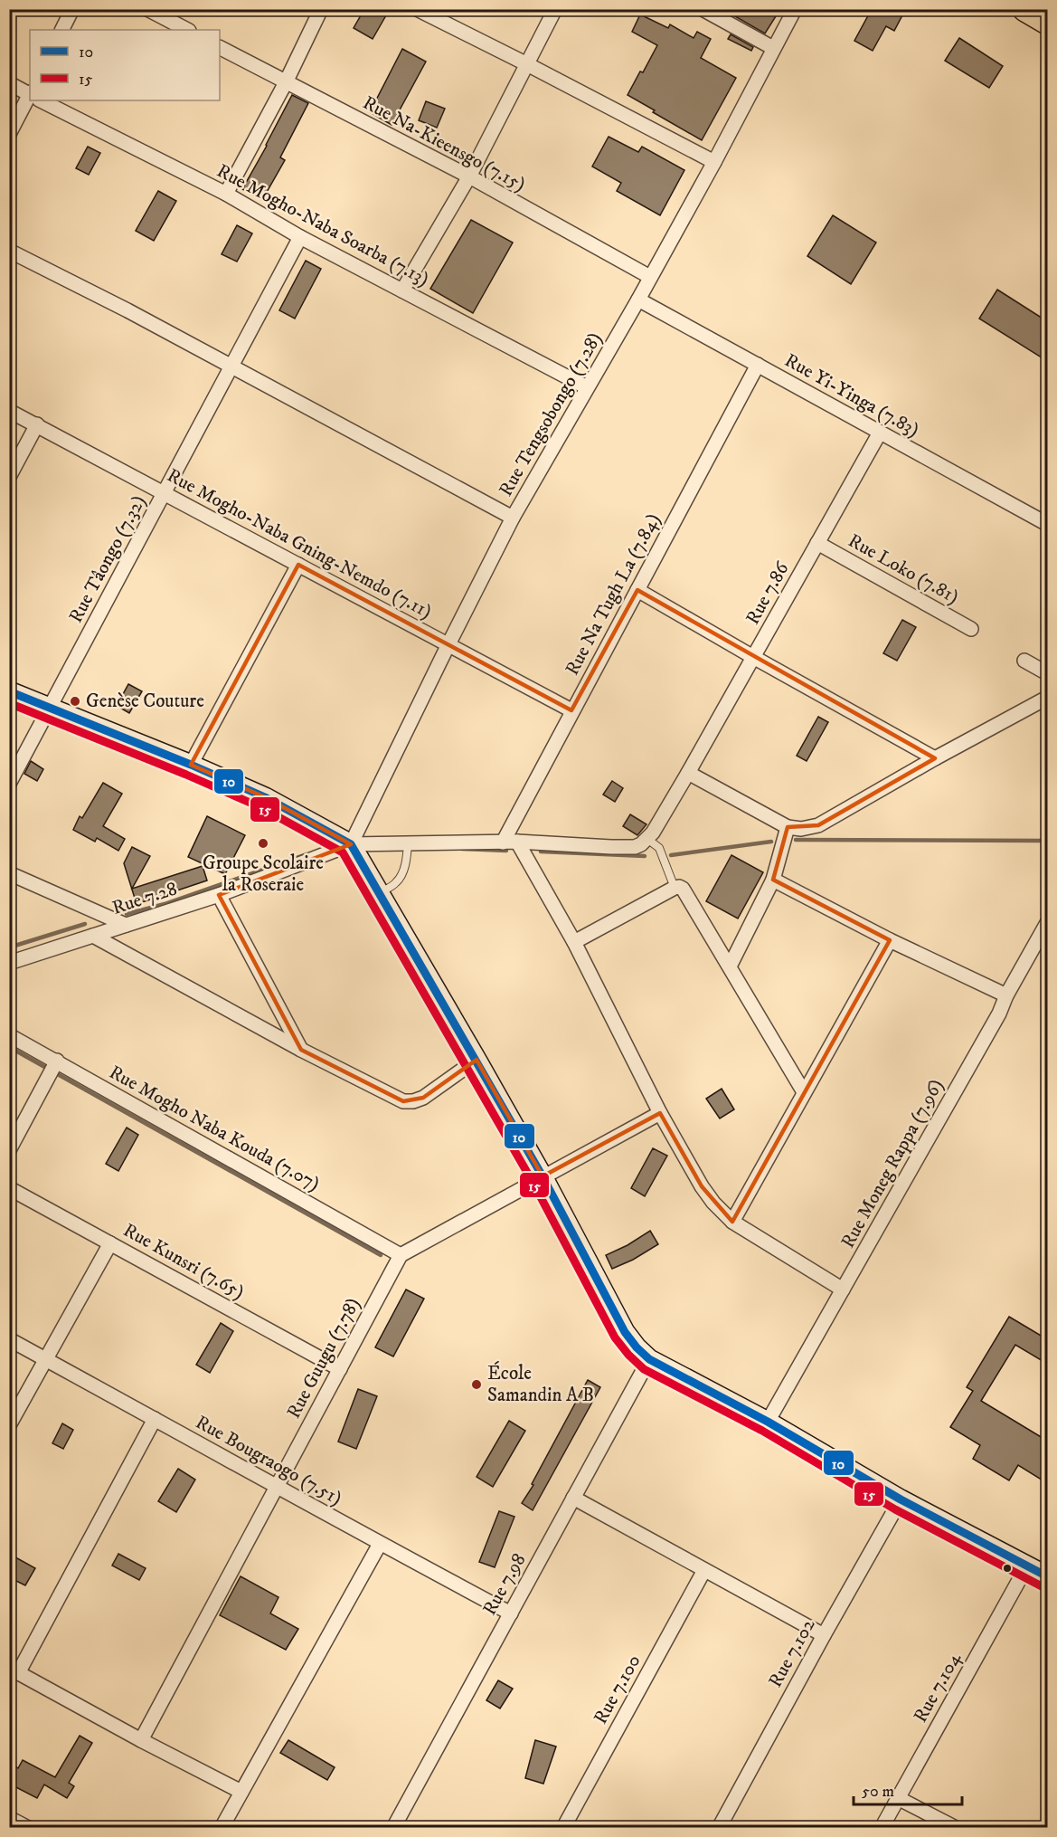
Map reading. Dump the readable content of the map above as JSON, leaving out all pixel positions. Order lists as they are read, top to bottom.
{
  "streets": {
    "street": [
      "Rue Na-Kieensgo (7.15)",
      "Rue Mogho-Naba Soarba (7.13)",
      "Rue Yi-Yinga (7.83)",
      "Rue Tengsobongo (7.28)",
      "Rue Mogho-Naba Gning-Nemdo (7.11)",
      "Rue Tâongo (7.32)",
      "Rue Loko (7.81)",
      "Rue 7.86",
      "Rue Na Tugh La (7.84)",
      "Rue 7.28",
      "Rue Mogho Naba Kouda (7.07)",
      "Rue Moneg Rappa (7.96)",
      "Rue Kunsri (7.65)",
      "Rue Guugu (7.78)",
      "Rue Bougraogo (7.51)",
      "Rue 7.98",
      "Rue 7.102",
      "Rue 7.104",
      "Rue 7.100"
    ]
  },
  "crossings": [
    ["Rue Na-Kieensgo (7.15)", "Rue Tengsobongo (7.28)"],
    ["Rue Mogho-Naba Soarba (7.13)", "Rue Tengsobongo (7.28)"],
    ["Rue Mogho-Naba Soarba (7.13)", "Rue Tâongo (7.32)"],
    ["Rue Yi-Yinga (7.83)", "Rue Tengsobongo (7.28)"],
    ["Rue Yi-Yinga (7.83)", "Rue 7.86"],
    ["Rue Yi-Yinga (7.83)", "Rue Na Tugh La (7.84)"],
    ["Rue Tengsobongo (7.28)", "Rue Mogho-Naba Gning-Nemdo (7.11)"],
    ["Rue Tengsobongo (7.28)", "Rue 7.28"],
    ["Rue Mogho-Naba Gning-Nemdo (7.11)", "Rue Tâongo (7.32)"],
    ["Rue Mogho-Naba Gning-Nemdo (7.11)", "Rue Na Tugh La (7.84)"],
    ["Rue Loko (7.81)", "Rue 7.86"],
    ["Rue Mogho Naba Kouda (7.07)", "Rue Guugu (7.78)"],
    ["Rue Kunsri (7.65)", "Rue Guugu (7.78)"],
    ["Rue Guugu (7.78)", "Rue Bougraogo (7.51)"],
    ["Rue Bougraogo (7.51)", "Rue 7.98"]
  ],
  "places": ["Genèse Couture", "Groupe Scolaire la Roseraie", "École Samandin A B"],
  "lines": ["transit line 10", "transit line 15"],
  "legend": ["10", "15"],
  "scale_bar": "50 m"
}
